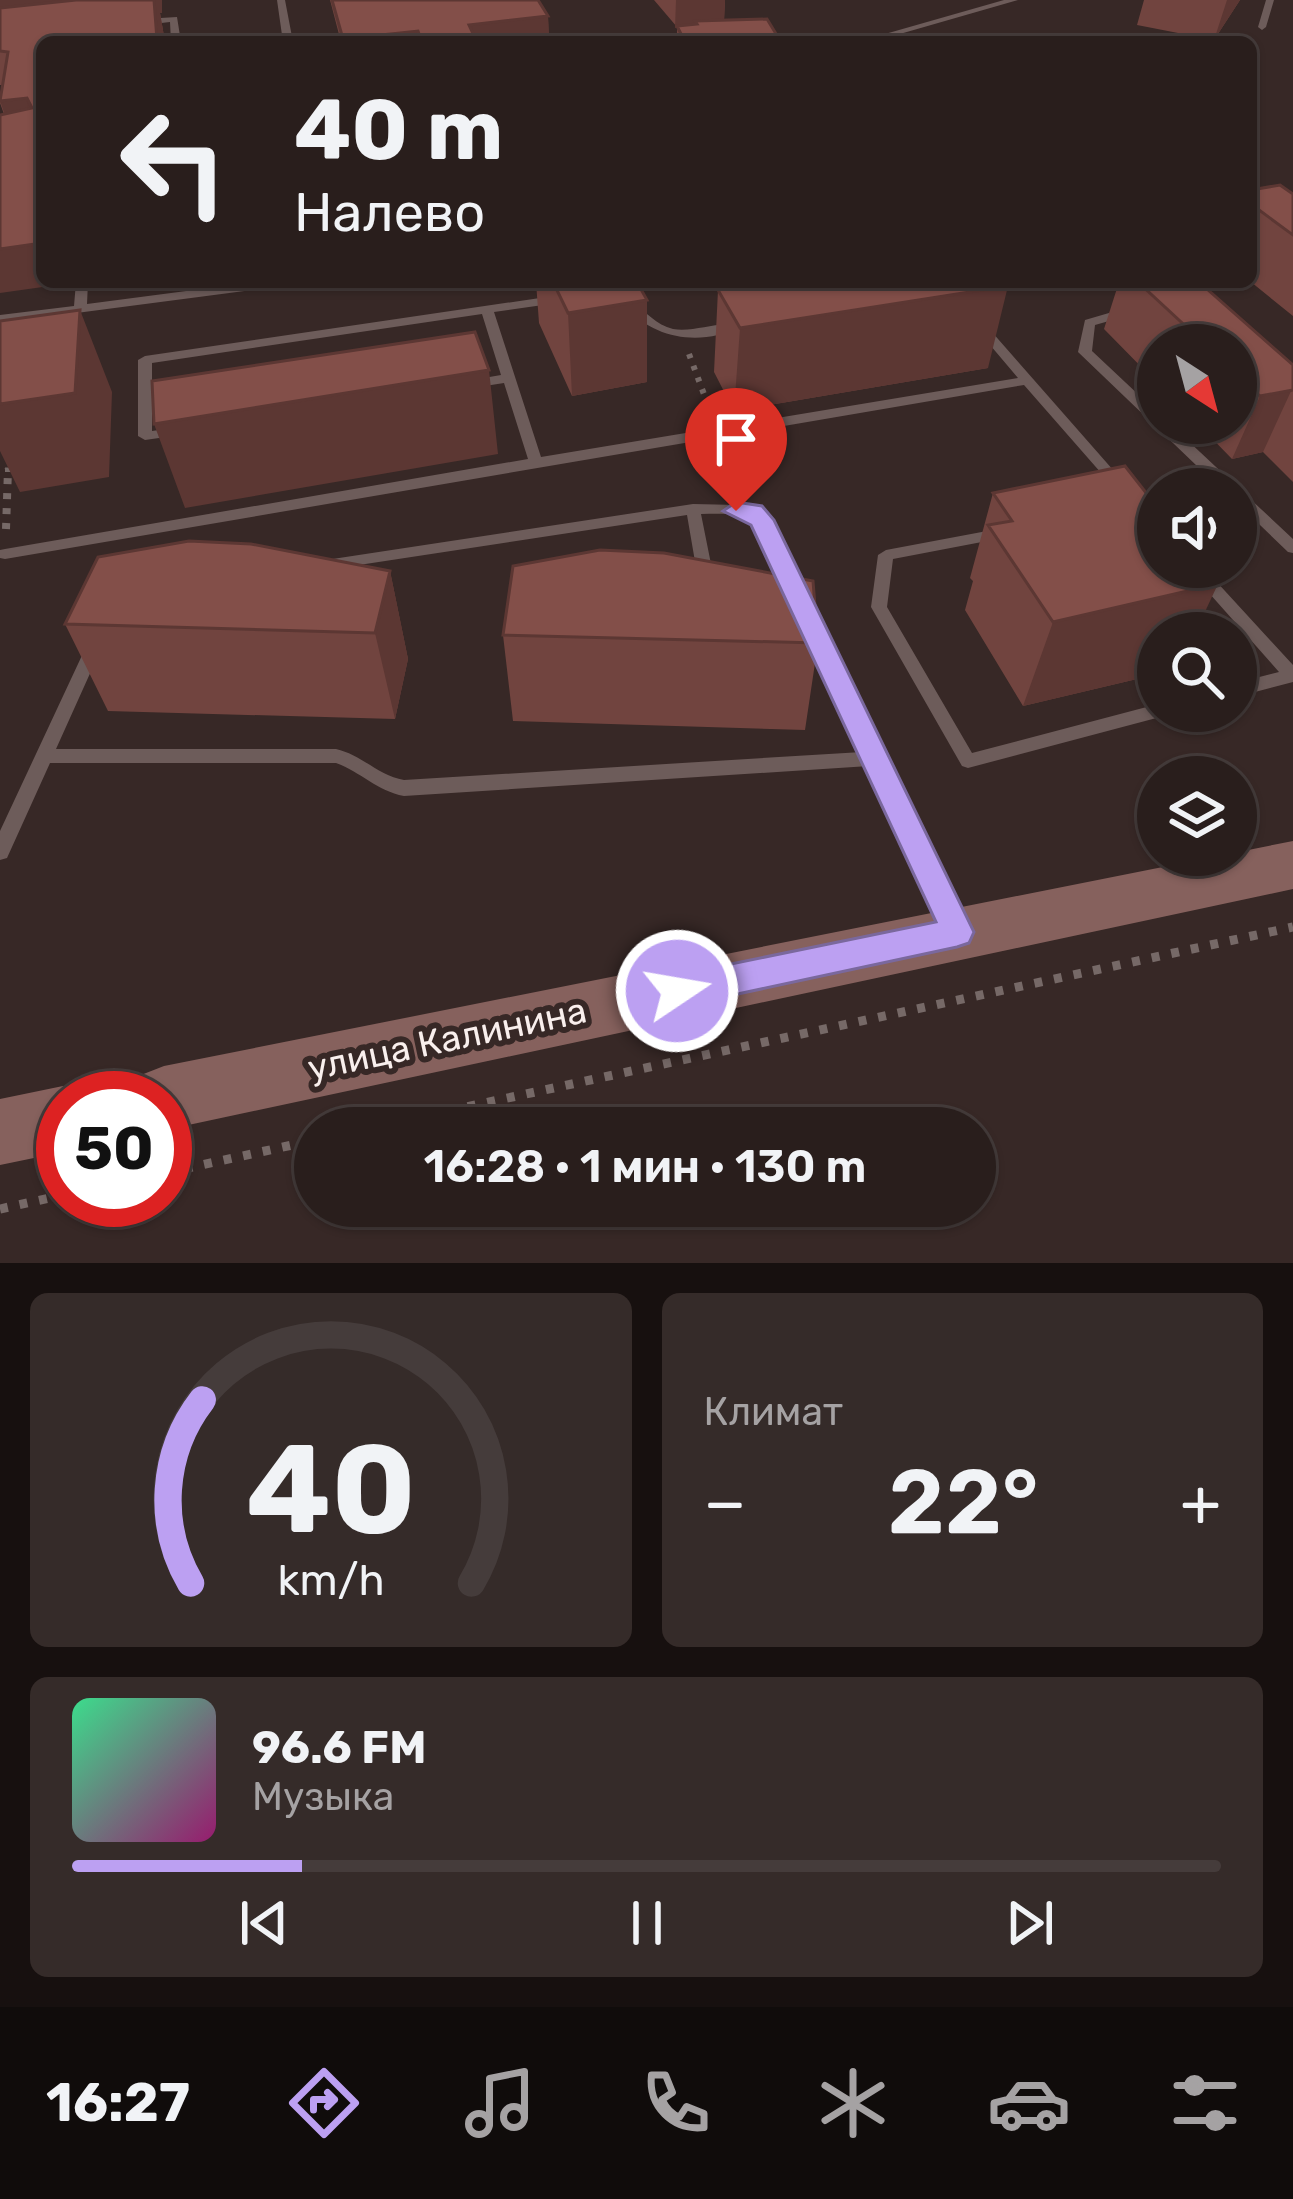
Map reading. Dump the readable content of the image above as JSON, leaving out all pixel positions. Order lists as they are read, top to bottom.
{
  "streets": {
    "main road": ["улица Калинина"]
  },
  "north": "bottom right",
  "page": {
    "turn": ["40 m", "Налево"],
    "limit": "50",
    "trip": "16:28 · 1 мин · 130 m",
    "tile": "Климат",
    "heat": ["−", "22°", "+"],
    "song": ["96.6 FM", "Музыка"],
    "tabs": "16:27",
    "gauge": ["40", "km/h"]
  }
}
